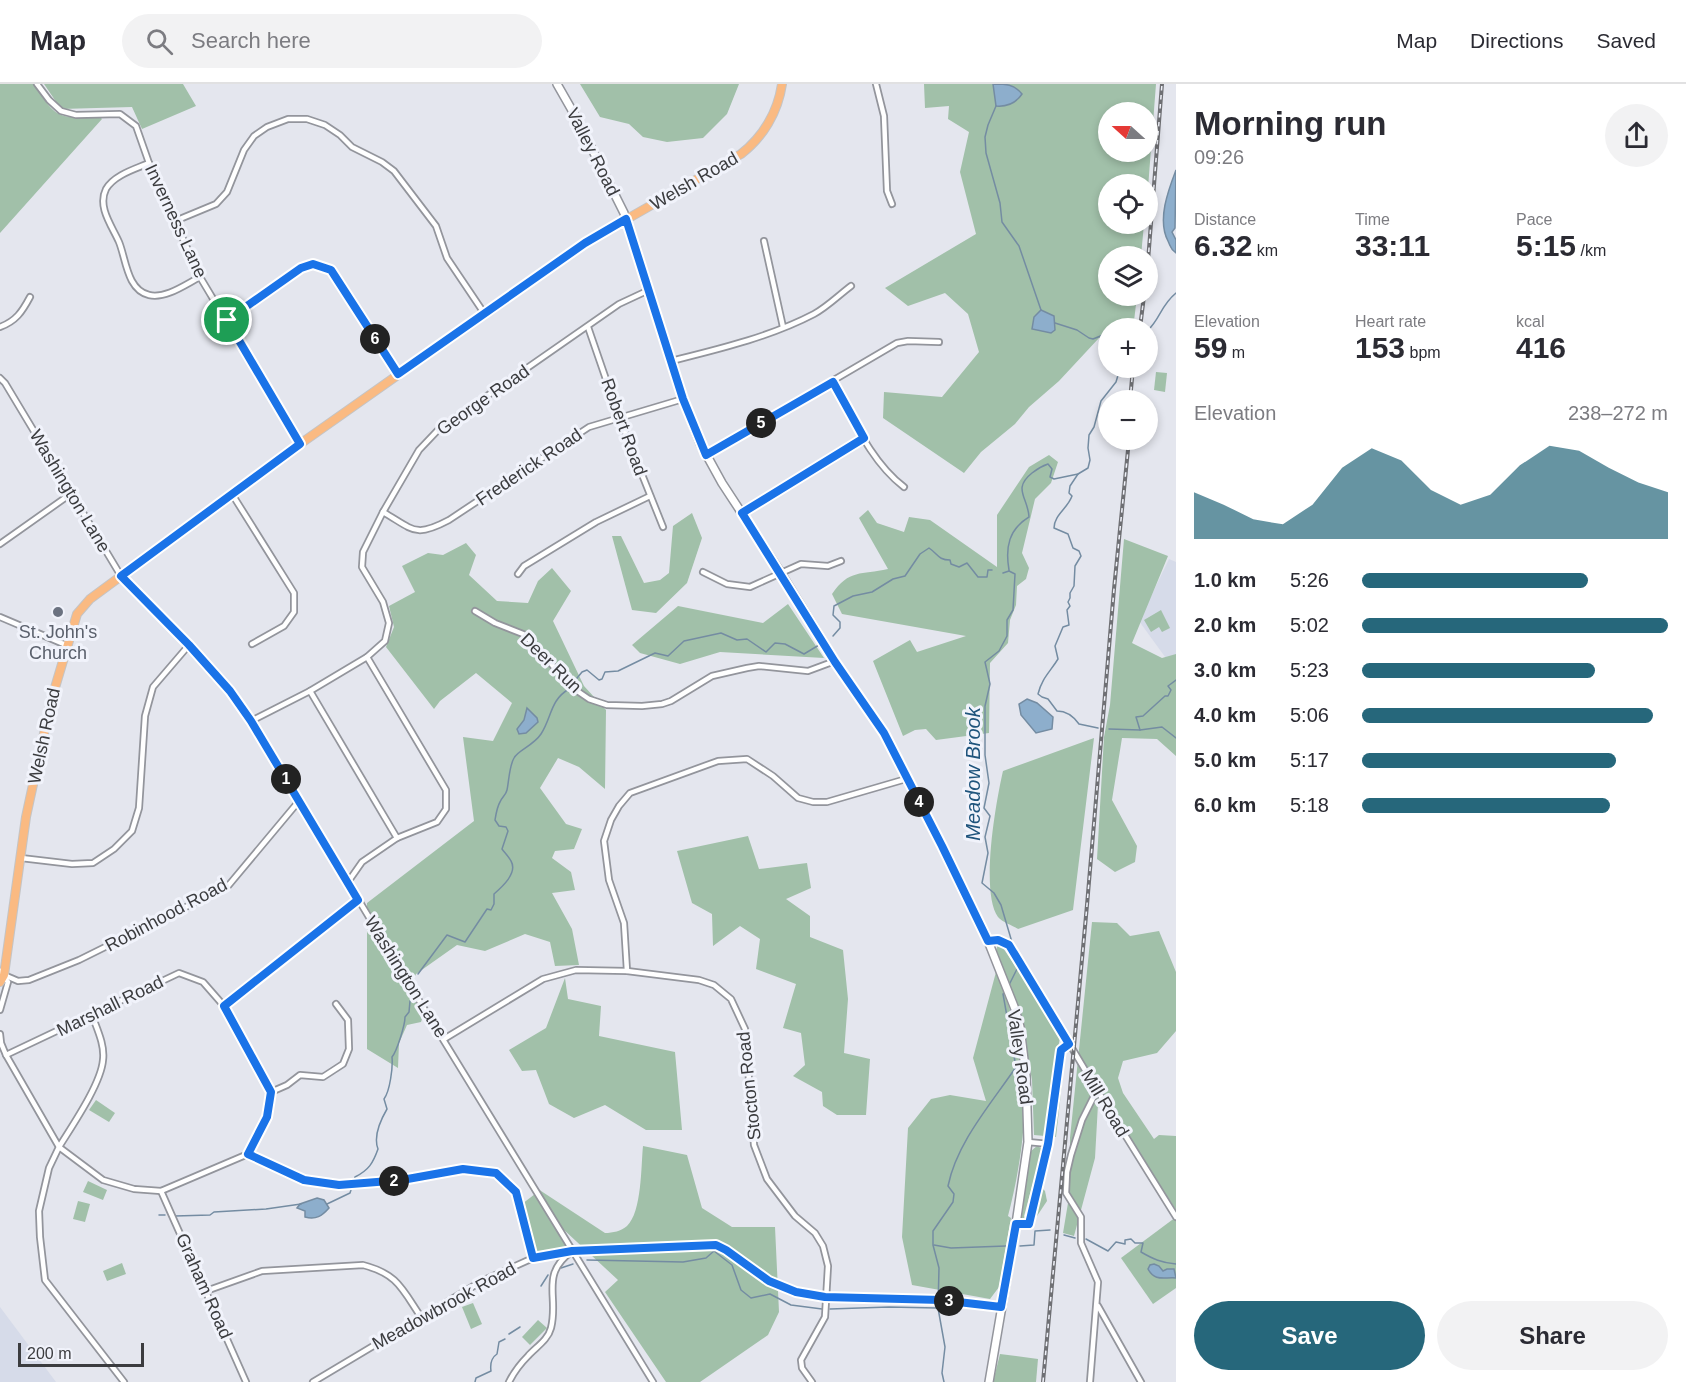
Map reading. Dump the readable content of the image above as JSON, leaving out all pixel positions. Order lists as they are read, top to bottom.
{
  "streets": {
    "main road": ["Valley Road", "Welsh Road"],
    "street": [
      "Inverness Lane",
      "George Road",
      "Robert Road",
      "Frederick Road",
      "Washington Lane",
      "Deer Run",
      "Robinhood Road",
      "Marshall Road",
      "Stocton Road",
      "Mill Road",
      "Graham Road",
      "Meadowbrook Road"
    ]
  },
  "crossings": [
    ["Valley Road", "Welsh Road"],
    ["Valley Road", "George Road"],
    ["Valley Road", "Frederick Road"],
    ["Valley Road", "Deer Run"],
    ["Valley Road", "Mill Road"],
    ["Valley Road", "Meadowbrook Road"],
    ["Welsh Road", "Inverness Lane"],
    ["Welsh Road", "Washington Lane"],
    ["Welsh Road", "Robinhood Road"],
    ["George Road", "Robert Road"],
    ["George Road", "Frederick Road"],
    ["George Road", "Washington Lane"],
    ["Robert Road", "Frederick Road"],
    ["Washington Lane", "Robinhood Road"],
    ["Washington Lane", "Stocton Road"],
    ["Washington Lane", "Meadowbrook Road"],
    ["Stocton Road", "Meadowbrook Road"]
  ],
  "water": ["Meadow Brook"],
  "places": ["St. John's Church"],
  "scale_bar": "200 m",
  "north": "left",
  "page": {
    "header": "Map",
    "search": "Search here",
    "nav": ["Map", "Directions", "Saved"],
    "heading": ["Morning run", "09:26"],
    "map_buttons": ["+", "−"],
    "stats": [
      ["Distance", "6.32 km"],
      ["Time", "33:11"],
      ["Pace", "5:15 /km"],
      ["Elevation", "59 m"],
      ["Heart rate", "153 bpm"],
      ["kcal", "416"]
    ],
    "pins": [
      "6",
      "5",
      "1",
      "4",
      "2",
      "3"
    ],
    "chart": ["Elevation", "238–272 m"],
    "list": [
      {
        "name": "1.0 km",
        "note": "5:26"
      },
      {
        "name": "2.0 km",
        "note": "5:02"
      },
      {
        "name": "3.0 km",
        "note": "5:23"
      },
      {
        "name": "4.0 km",
        "note": "5:06"
      },
      {
        "name": "5.0 km",
        "note": "5:17"
      },
      {
        "name": "6.0 km",
        "note": "5:18"
      }
    ],
    "buttons": ["Save", "Share"],
    "scale": "200 m"
  }
}
